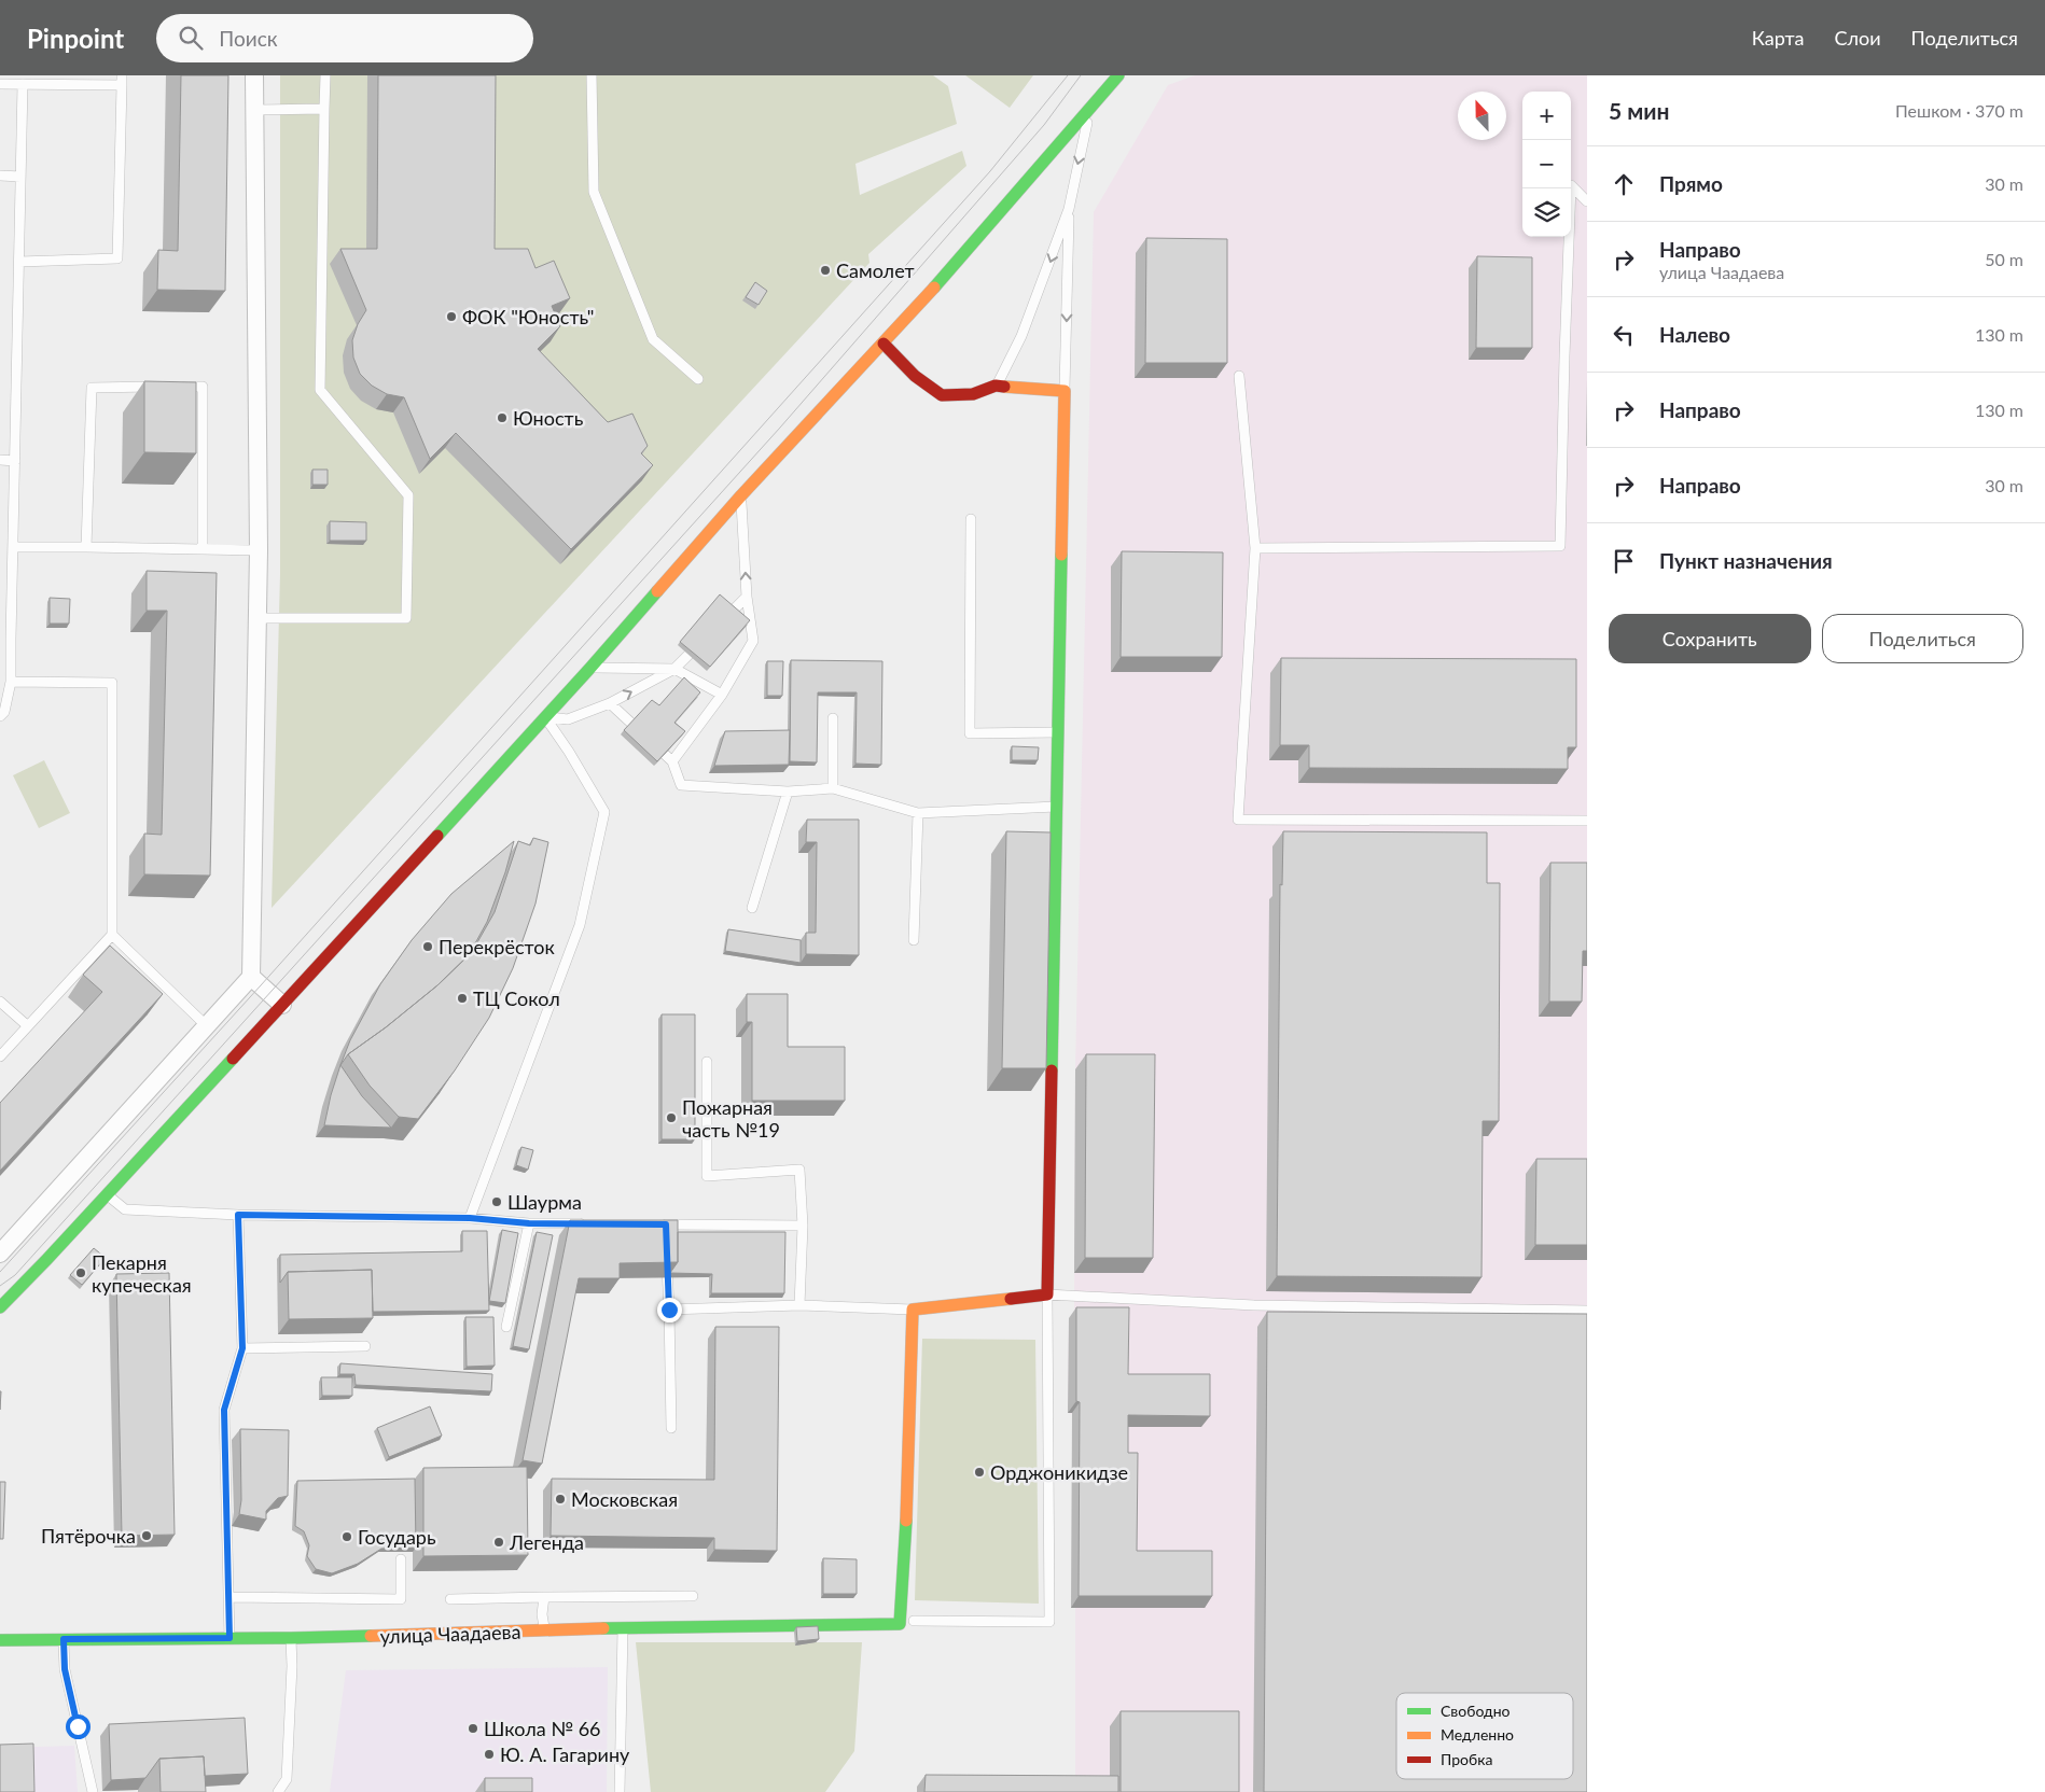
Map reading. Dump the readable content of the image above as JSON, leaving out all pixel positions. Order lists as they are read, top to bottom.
{
  "streets": {
    "street": ["улица Чаадаева"]
  },
  "places": [
    "Самолет",
    "ФОК \"Юность\"",
    "Юность",
    "Перекрёсток",
    "ТЦ Сокол",
    "Пожарная часть №19",
    "Шаурма",
    "Пекарня купеческая",
    "Орджоникидзе",
    "Московская",
    "Пятёрочка",
    "Государь",
    "Легенда",
    "Школа № 66",
    "Ю. А. Гагарину"
  ],
  "legend": ["Свободно", "Медленно", "Пробка"],
  "north": "top",
  "page": {
    "header": "Pinpoint",
    "search": "Поиск",
    "nav": ["Карта", "Слои", "Поделиться"],
    "heading": ["5 мин", "Пешком · 370 m"],
    "map_buttons": ["+", "−"],
    "list": [
      ["Прямо", "30 m"],
      ["Направо", "улица Чаадаева", "50 m"],
      ["Налево", "130 m"],
      ["Направо", "130 m"],
      ["Направо", "30 m"],
      "Пункт назначения"
    ],
    "buttons": ["Сохранить", "Поделиться"]
  }
}
